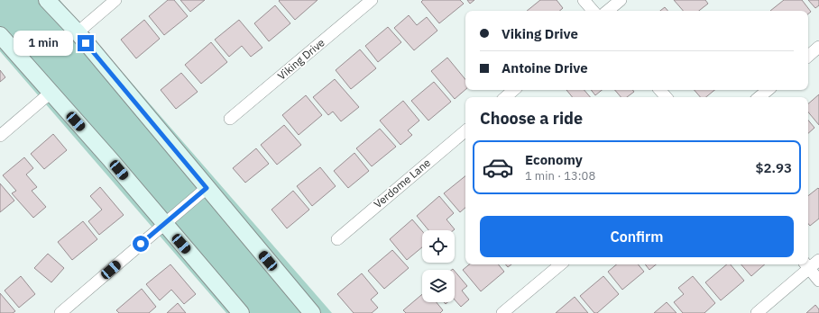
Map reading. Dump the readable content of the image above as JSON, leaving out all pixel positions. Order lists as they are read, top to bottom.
{
  "streets": {
    "street": ["Viking Drive", "Verdome Lane"]
  },
  "page": {
    "banner": ["Viking Drive", "Antoine Drive"],
    "bubble": "1 min",
    "heading": "Choose a ride",
    "list": [
      {
        "name": "Economy",
        "note": "1 min · 13:08",
        "value": "$2.93"
      }
    ],
    "buttons": "Confirm"
  }
}
